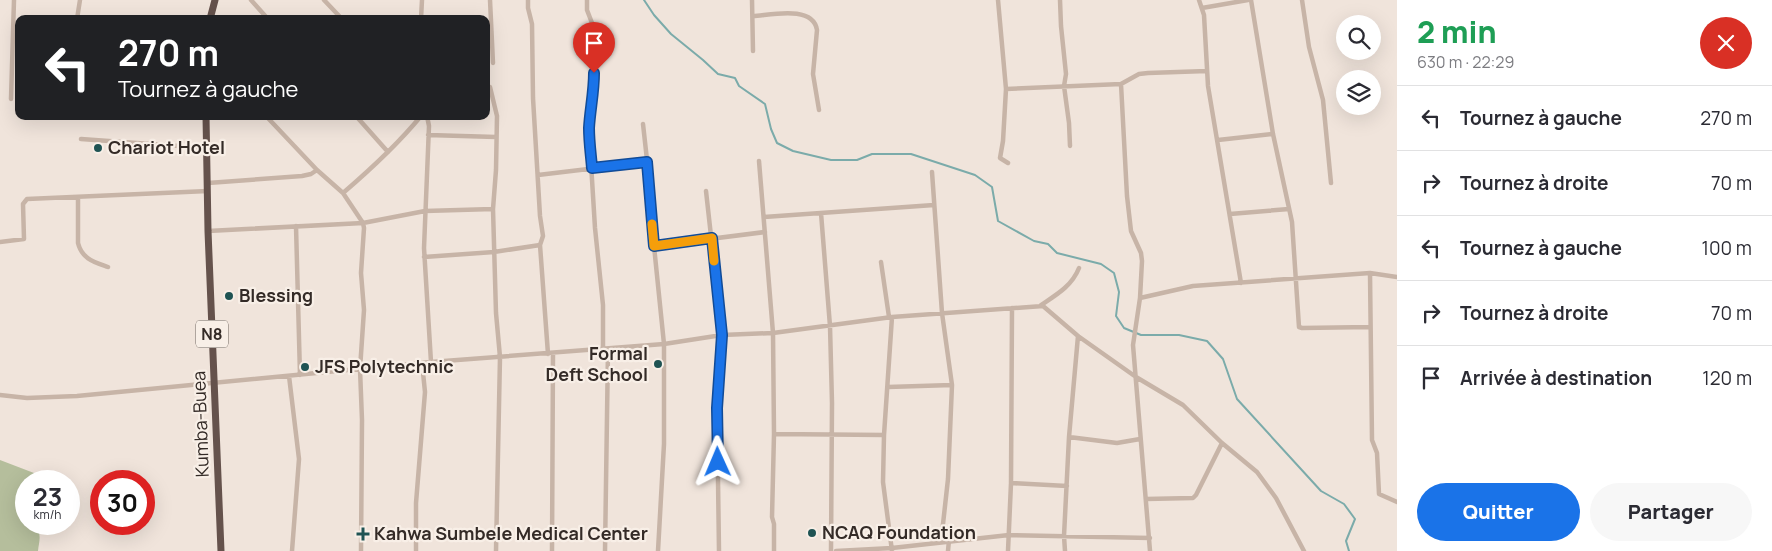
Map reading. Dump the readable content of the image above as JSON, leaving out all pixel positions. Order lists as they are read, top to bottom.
{
  "streets": {
    "highway": ["N8", "Kumba-Buea"]
  },
  "places": {
    "other": [
      "Chariot Hotel",
      "Blessing",
      "Formal Deft School",
      "JFS Polytechnic",
      "NCAQ Foundation"
    ],
    "health": ["Kahwa Sumbele Medical Center"]
  },
  "page": {
    "heading": ["2 min", "630 m · 22:29"],
    "turn": ["270 m", "Tournez à gauche"],
    "list": [
      {
        "name": "Tournez à gauche",
        "value": "270 m"
      },
      {
        "name": "Tournez à droite",
        "value": "70 m"
      },
      {
        "name": "Tournez à gauche",
        "value": "100 m"
      },
      {
        "name": "Tournez à droite",
        "value": "70 m"
      },
      {
        "name": "Arrivée à destination",
        "value": "120 m"
      }
    ],
    "speed": "23 km/h",
    "limit": "30",
    "buttons": ["Quitter", "Partager"]
  }
}
